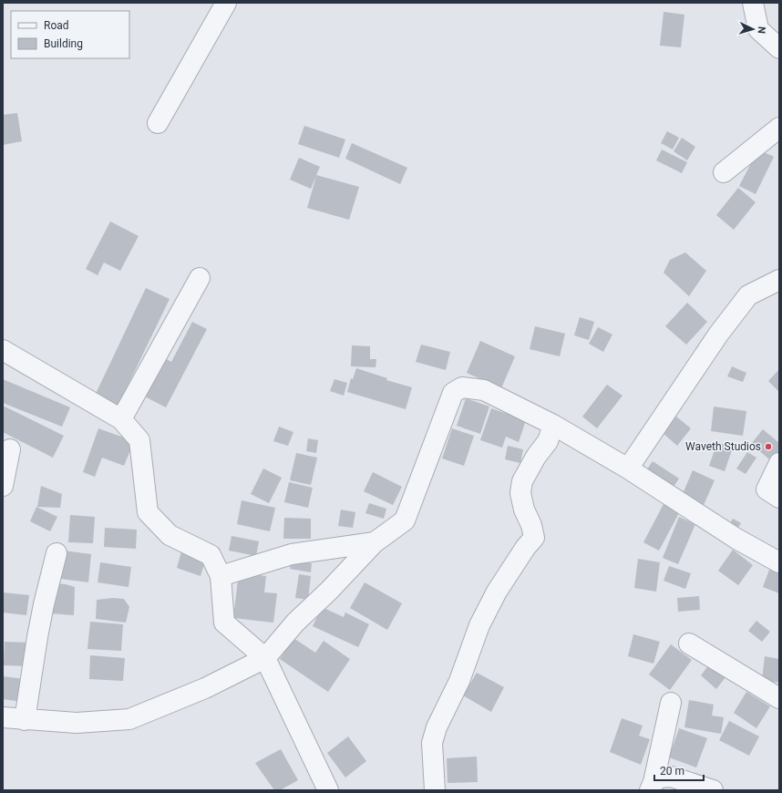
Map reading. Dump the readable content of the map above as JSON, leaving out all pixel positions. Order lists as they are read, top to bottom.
{
  "places": ["Waveth Studios"],
  "legend": ["Road", "Building"],
  "scale_bar": "20 m",
  "north": "right"
}
